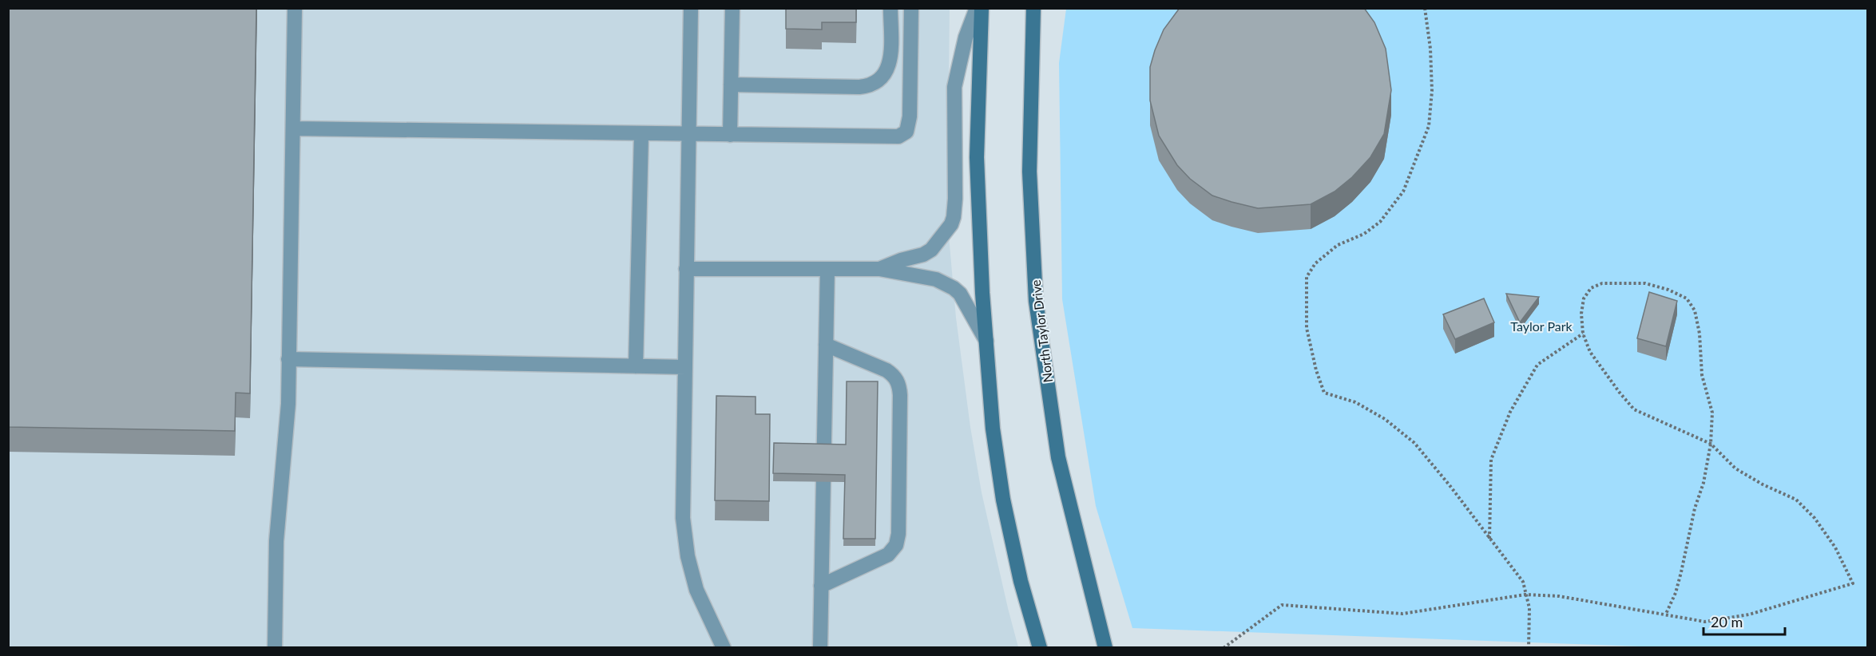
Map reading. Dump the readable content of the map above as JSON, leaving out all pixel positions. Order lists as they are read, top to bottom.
{
  "streets": {
    "main road": ["North Taylor Drive"]
  },
  "parks": ["Taylor Park"],
  "scale_bar": "20 m"
}
